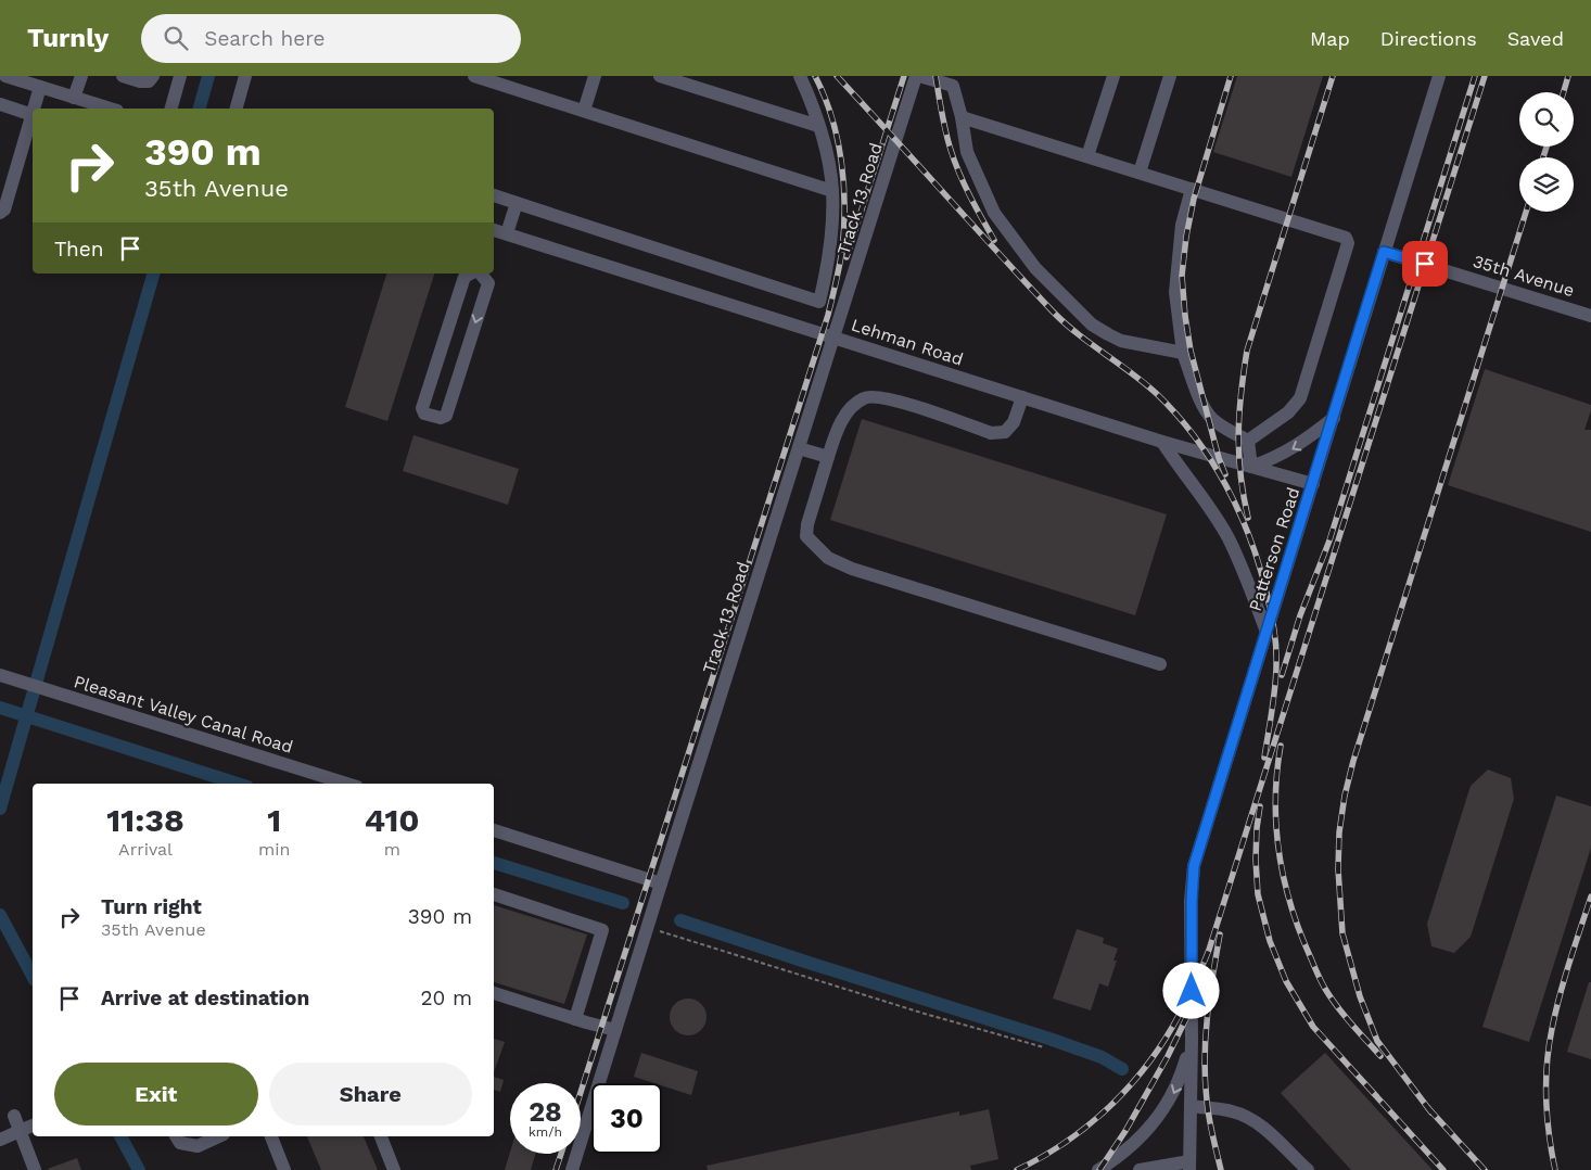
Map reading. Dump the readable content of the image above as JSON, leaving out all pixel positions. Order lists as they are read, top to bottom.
{
  "streets": {
    "street": [
      "Track 13 Road",
      "35th Avenue",
      "Lehman Road",
      "Patterson Road",
      "Pleasant Valley Canal Road"
    ]
  },
  "crossings": [
    ["Track 13 Road", "Lehman Road"],
    ["35th Avenue", "Patterson Road"],
    ["Lehman Road", "Patterson Road"]
  ],
  "page": {
    "header": "Turnly",
    "search": "Search here",
    "nav": ["Map", "Directions", "Saved"],
    "turn": ["390 m", "35th Avenue"],
    "then": "Then",
    "eta": [
      "11:38",
      "Arrival",
      "1",
      "min",
      "410",
      "m"
    ],
    "list": [
      {
        "name": "Turn right",
        "note": "35th Avenue",
        "value": "390 m"
      },
      {
        "name": "Arrive at destination",
        "value": "20 m"
      }
    ],
    "buttons": ["Exit", "Share"],
    "speed": "28 km/h",
    "limit": "30"
  }
}
